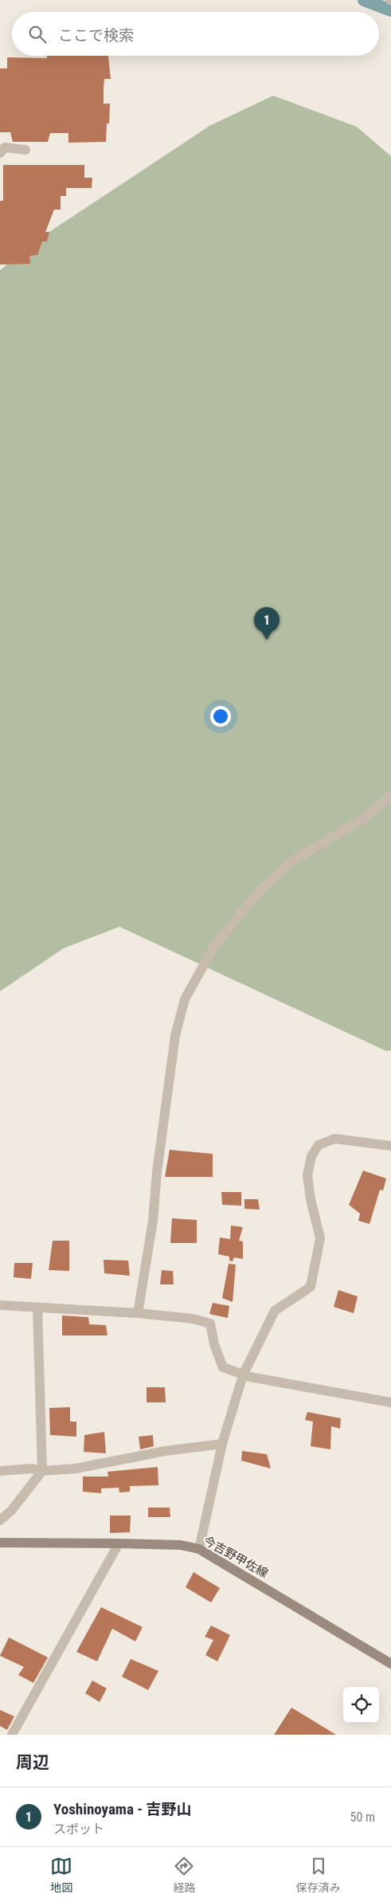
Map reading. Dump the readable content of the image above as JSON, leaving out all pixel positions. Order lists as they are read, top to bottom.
{
  "streets": {
    "main road": ["今吉野甲佐線"]
  },
  "page": {
    "search": "ここで検索",
    "pins": "1",
    "heading": "周辺",
    "list": [
      {
        "mark": "1",
        "name": "Yoshinoyama - 吉野山",
        "note": "スポット",
        "value": "50 m"
      }
    ],
    "nav": ["地図", "経路", "保存済み"]
  }
}
